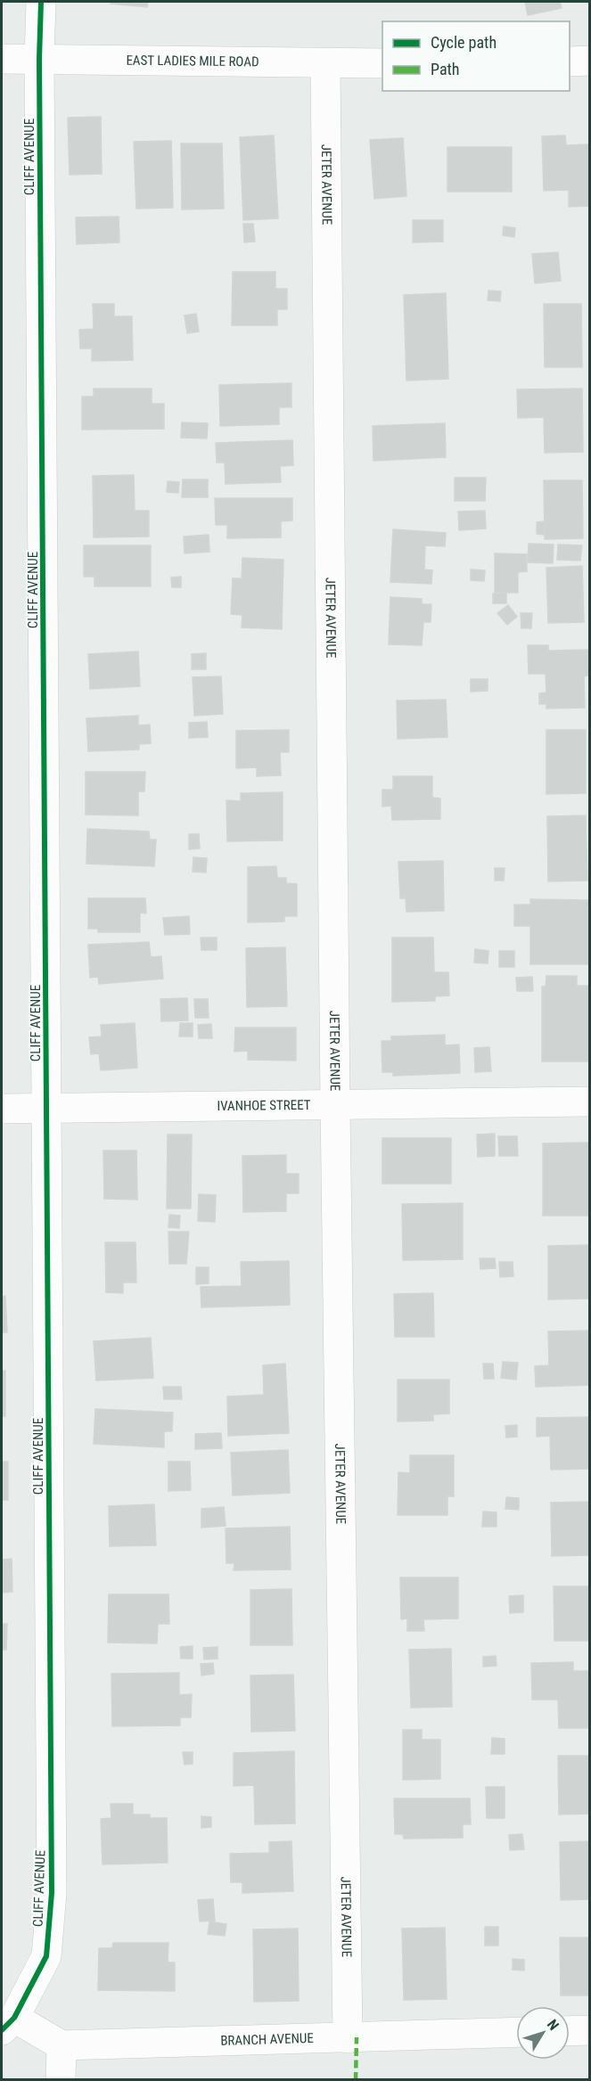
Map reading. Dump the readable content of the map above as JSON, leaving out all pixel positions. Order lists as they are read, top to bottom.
{
  "streets": {
    "street": [
      "EAST LADIES MILE ROAD",
      "CLIFF AVENUE",
      "JETER AVENUE",
      "IVANHOE STREET",
      "BRANCH AVENUE"
    ]
  },
  "crossings": [
    ["EAST LADIES MILE ROAD", "CLIFF AVENUE"],
    ["EAST LADIES MILE ROAD", "JETER AVENUE"],
    ["CLIFF AVENUE", "IVANHOE STREET"],
    ["JETER AVENUE", "IVANHOE STREET"],
    ["JETER AVENUE", "BRANCH AVENUE"]
  ],
  "legend": ["Cycle path", "Path"],
  "north": "top right"
}
